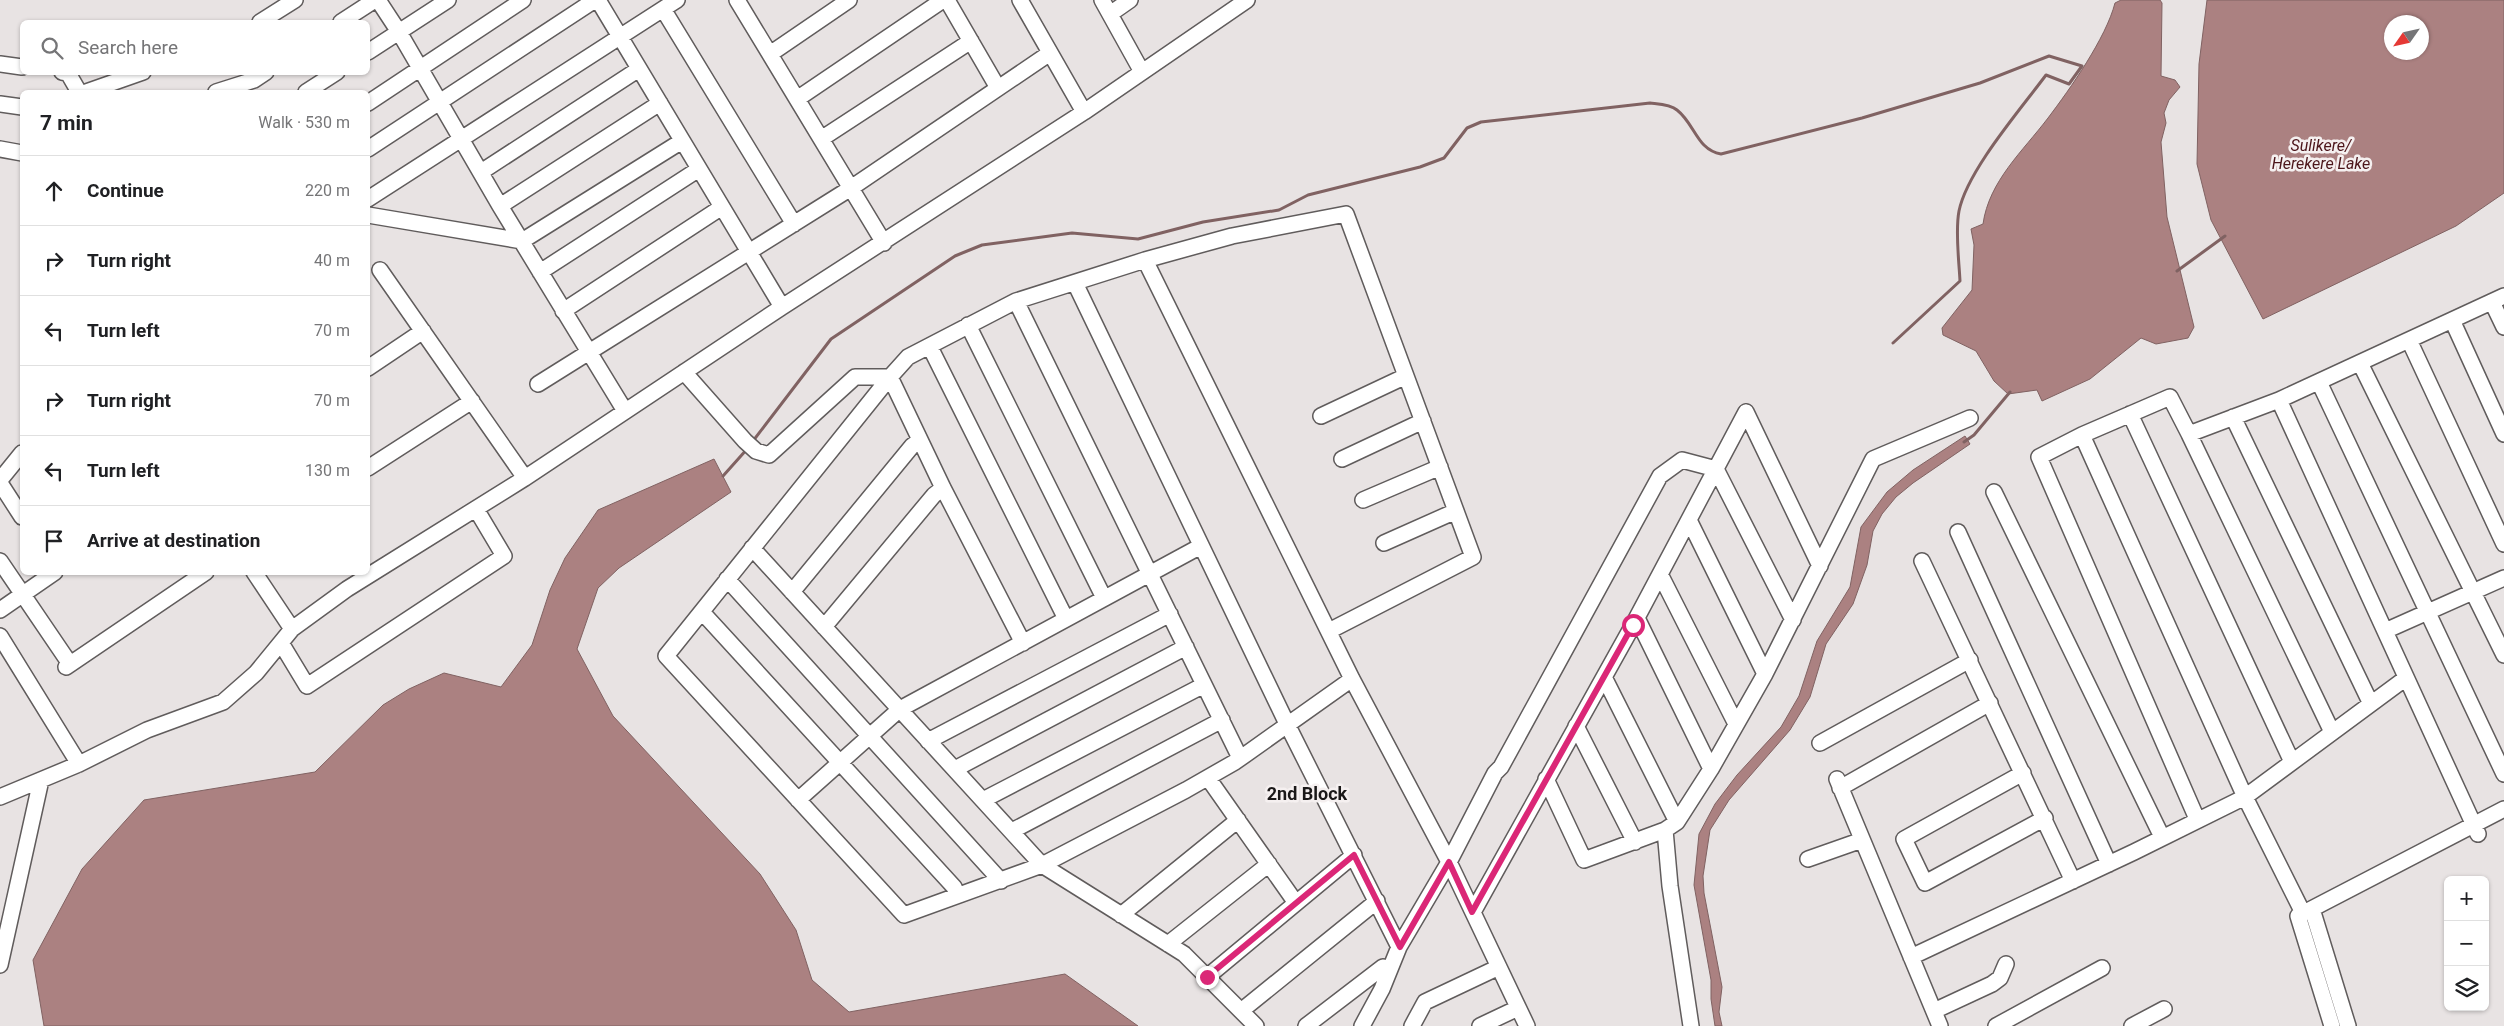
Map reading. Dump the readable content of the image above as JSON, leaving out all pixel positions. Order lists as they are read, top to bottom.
{
  "districts": ["2nd Block"],
  "water": ["Sulikere/ Herekere Lake"],
  "north": "bottom left",
  "page": {
    "search": "Search here",
    "heading": ["7 min", "Walk · 530 m"],
    "list": [
      ["Continue", "220 m"],
      ["Turn right", "40 m"],
      ["Turn left", "70 m"],
      ["Turn right", "70 m"],
      ["Turn left", "130 m"],
      "Arrive at destination"
    ],
    "map_buttons": ["+", "−"]
  }
}
